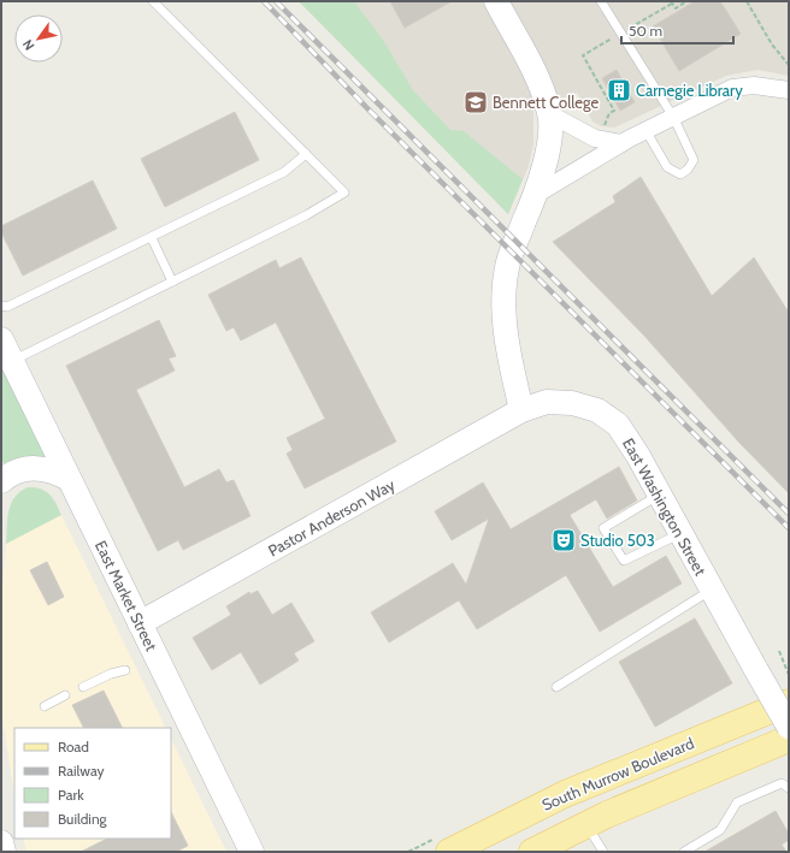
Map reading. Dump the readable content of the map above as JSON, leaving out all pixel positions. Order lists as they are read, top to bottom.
{
  "streets": {
    "main road": ["South Murrow Boulevard"],
    "street": ["East Washington Street", "Pastor Anderson Way", "East Market Street"]
  },
  "crossings": [
    ["East Washington Street", "Pastor Anderson Way"],
    ["Pastor Anderson Way", "East Market Street"]
  ],
  "places": {
    "building": ["Carnegie Library"],
    "school or university": ["Bennett College"],
    "theatre": ["Studio 503"]
  },
  "legend": [
    "Road",
    "Railway",
    "Park",
    "Building"
  ],
  "scale_bar": "50 m",
  "north": "bottom left"
}
